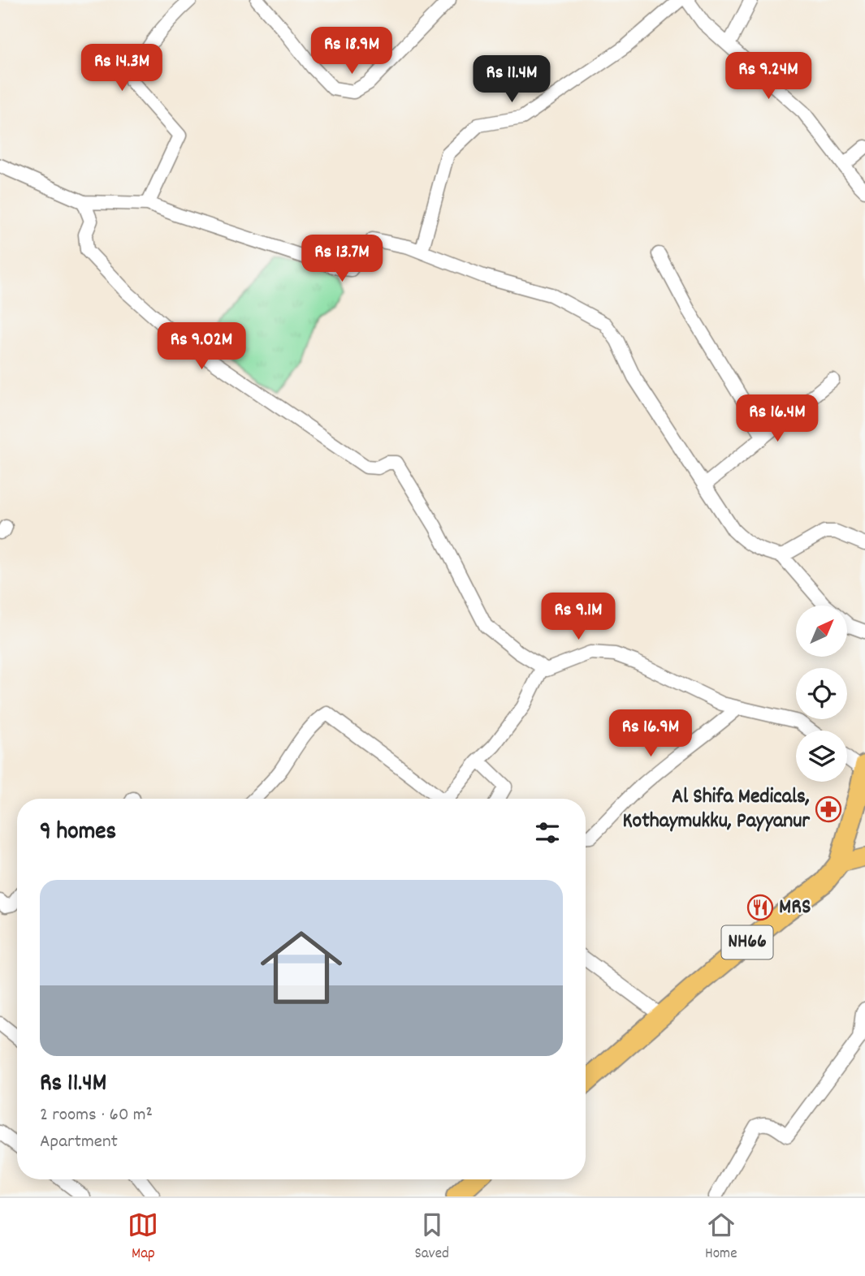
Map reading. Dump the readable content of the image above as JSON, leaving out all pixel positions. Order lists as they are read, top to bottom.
{
  "streets": {
    "highway": ["NH66"]
  },
  "places": {
    "pharmacy": ["Al Shifa Medicals, Kothaymukku, Payyanur"],
    "restaurant": ["MRS"]
  },
  "north": "top right",
  "page": {
    "price": [
      "Rs 18.9M",
      "Rs 14.3M",
      "Rs 9.24M",
      "Rs 11.4M",
      "Rs 13.7M",
      "Rs 9.02M",
      "Rs 16.4M",
      "Rs 9.1M",
      "Rs 16.9M"
    ],
    "heading": "9 homes",
    "list": [
      {
        "name": "Rs 11.4M",
        "note": "2 rooms · 60 m² · Apartment"
      }
    ],
    "tabs": ["Map", "Saved", "Home"]
  }
}
